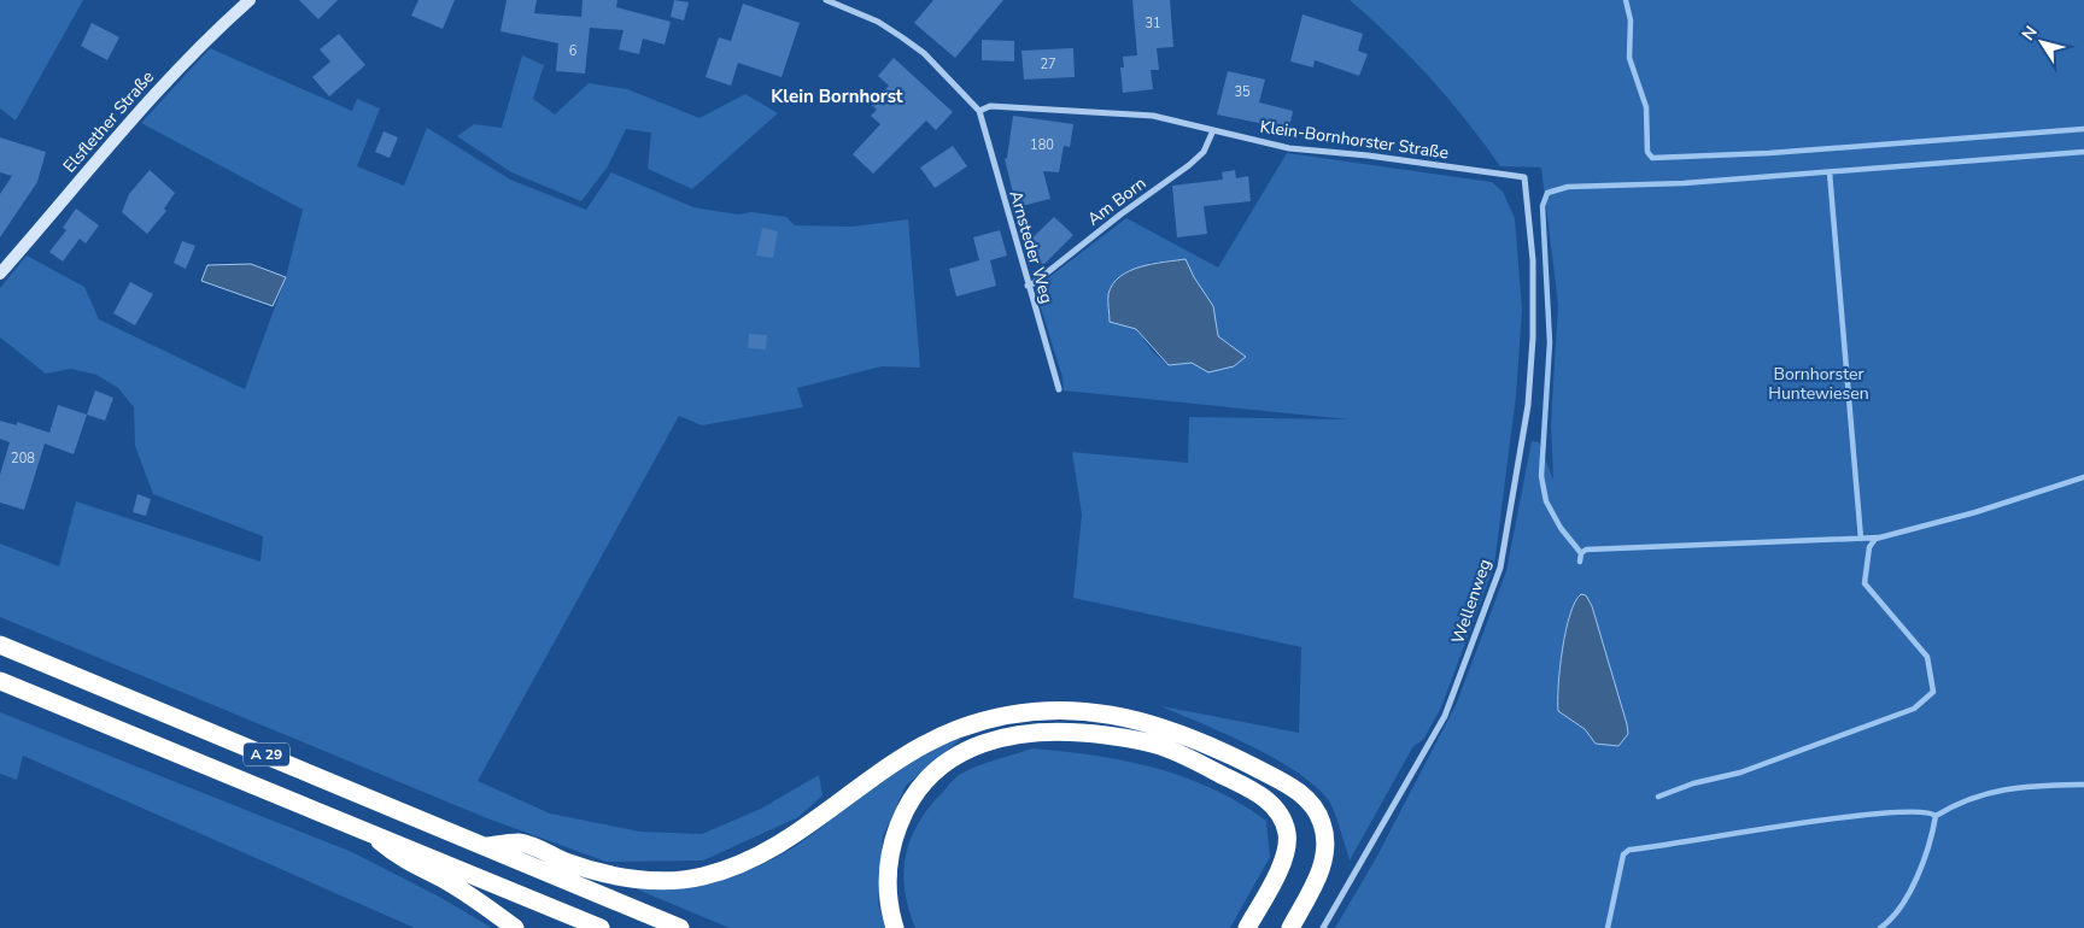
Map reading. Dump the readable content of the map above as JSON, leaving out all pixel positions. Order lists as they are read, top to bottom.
{
  "streets": {
    "highway": ["A 29"],
    "main road": ["Elsflether Straße"],
    "street": [
      "Klein-Bornhorster Straße",
      "Am Born",
      "Arnsteder Weg",
      "Wellenweg"
    ]
  },
  "crossings": [
    ["Klein-Bornhorster Straße", "Am Born"],
    ["Klein-Bornhorster Straße", "Arnsteder Weg"],
    ["Klein-Bornhorster Straße", "Wellenweg"],
    ["Am Born", "Arnsteder Weg"]
  ],
  "districts": ["Klein Bornhorst"],
  "parks": ["Bornhorster Huntewiesen"],
  "house_numbers": [
    "31",
    "6",
    "27",
    "35",
    "180",
    "208"
  ],
  "north": "top left"
}
